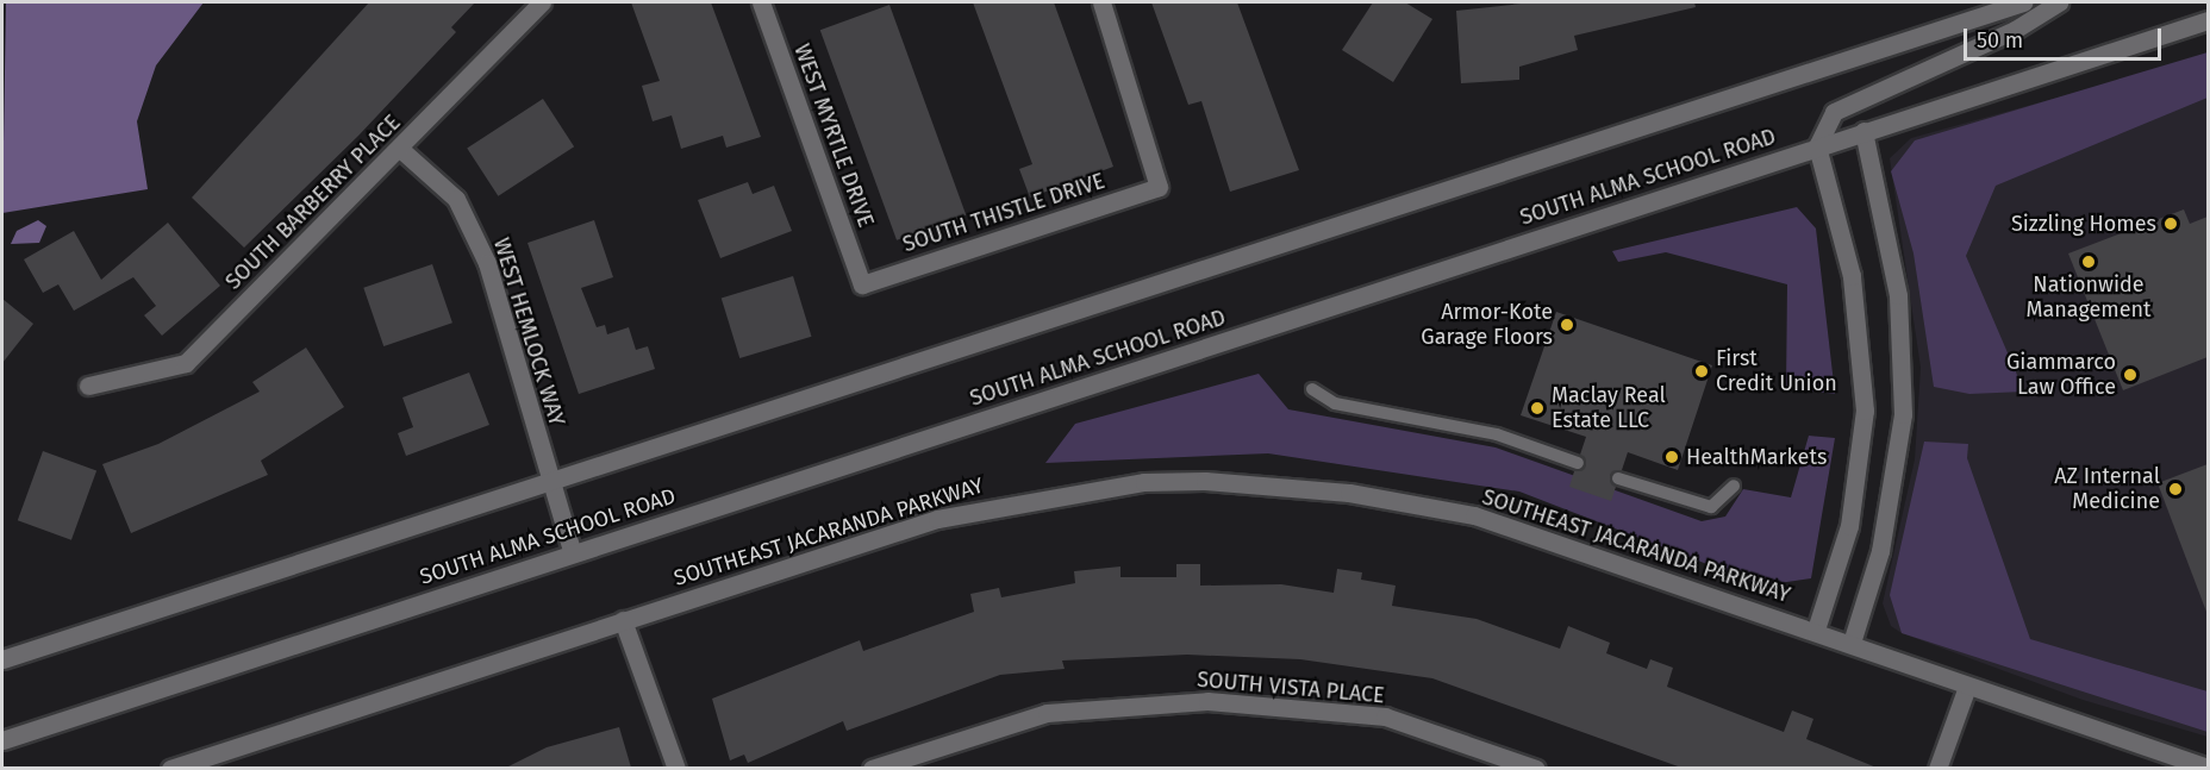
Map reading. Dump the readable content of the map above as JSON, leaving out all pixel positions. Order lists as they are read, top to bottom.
{
  "streets": {
    "street": [
      "WEST MYRTLE DRIVE",
      "SOUTH ALMA SCHOOL ROAD",
      "SOUTH BARBERRY PLACE",
      "SOUTH THISTLE DRIVE",
      "WEST HEMLOCK WAY",
      "SOUTHEAST JACARANDA PARKWAY",
      "SOUTH VISTA PLACE"
    ]
  },
  "crossings": [
    ["WEST MYRTLE DRIVE", "SOUTH THISTLE DRIVE"],
    ["SOUTH ALMA SCHOOL ROAD", "WEST HEMLOCK WAY"],
    ["SOUTH BARBERRY PLACE", "WEST HEMLOCK WAY"]
  ],
  "places": [
    "Sizzling Homes",
    "Nationwide Management",
    "Armor-Kote Garage Floors",
    "First Credit Union",
    "Giammarco Law Office",
    "Maclay Real Estate LLC",
    "HealthMarkets",
    "AZ Internal Medicine"
  ],
  "scale_bar": "50 m"
}
